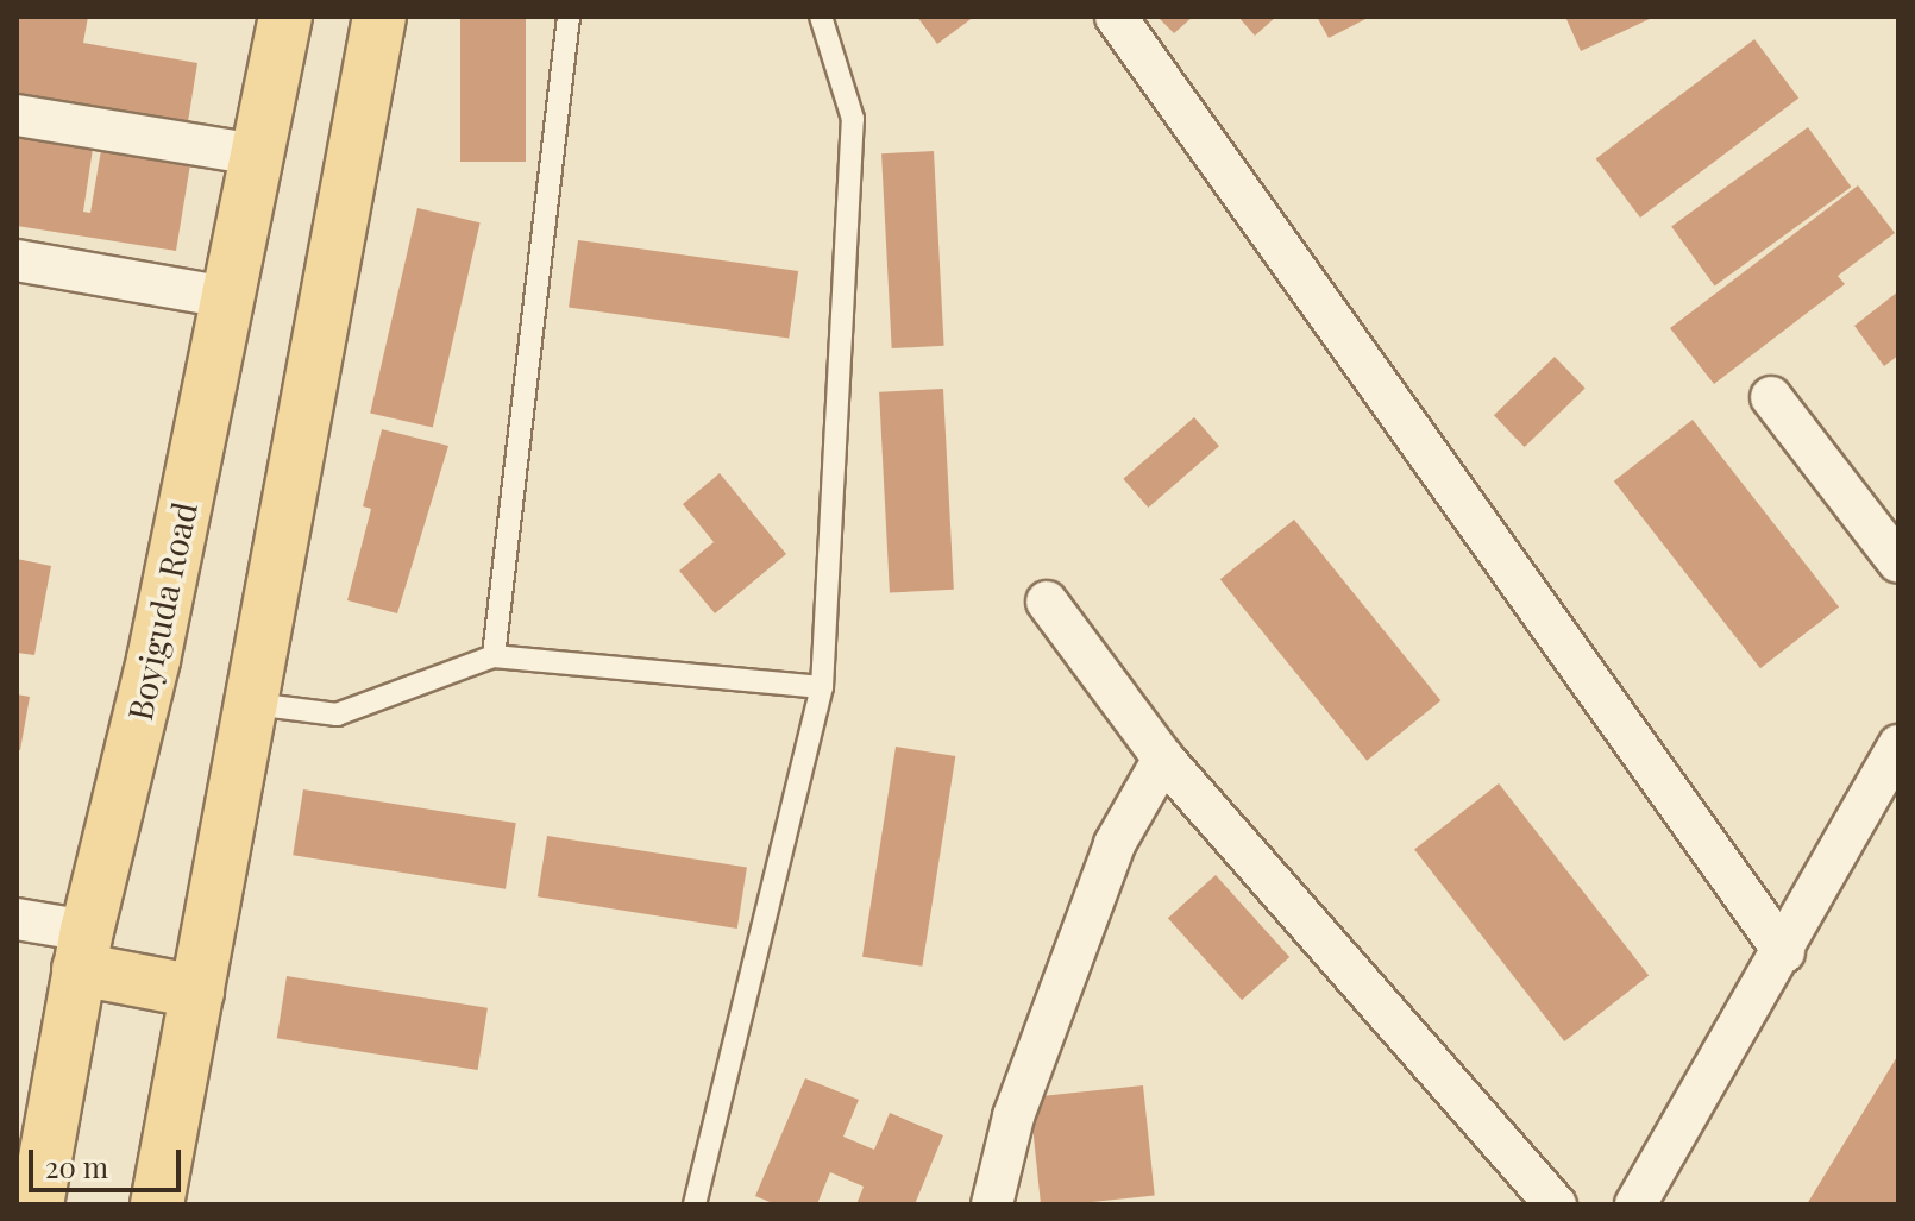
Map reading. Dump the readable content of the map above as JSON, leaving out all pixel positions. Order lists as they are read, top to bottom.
{
  "streets": {
    "main road": ["Boyiguda Road"]
  },
  "scale_bar": "20 m"
}
